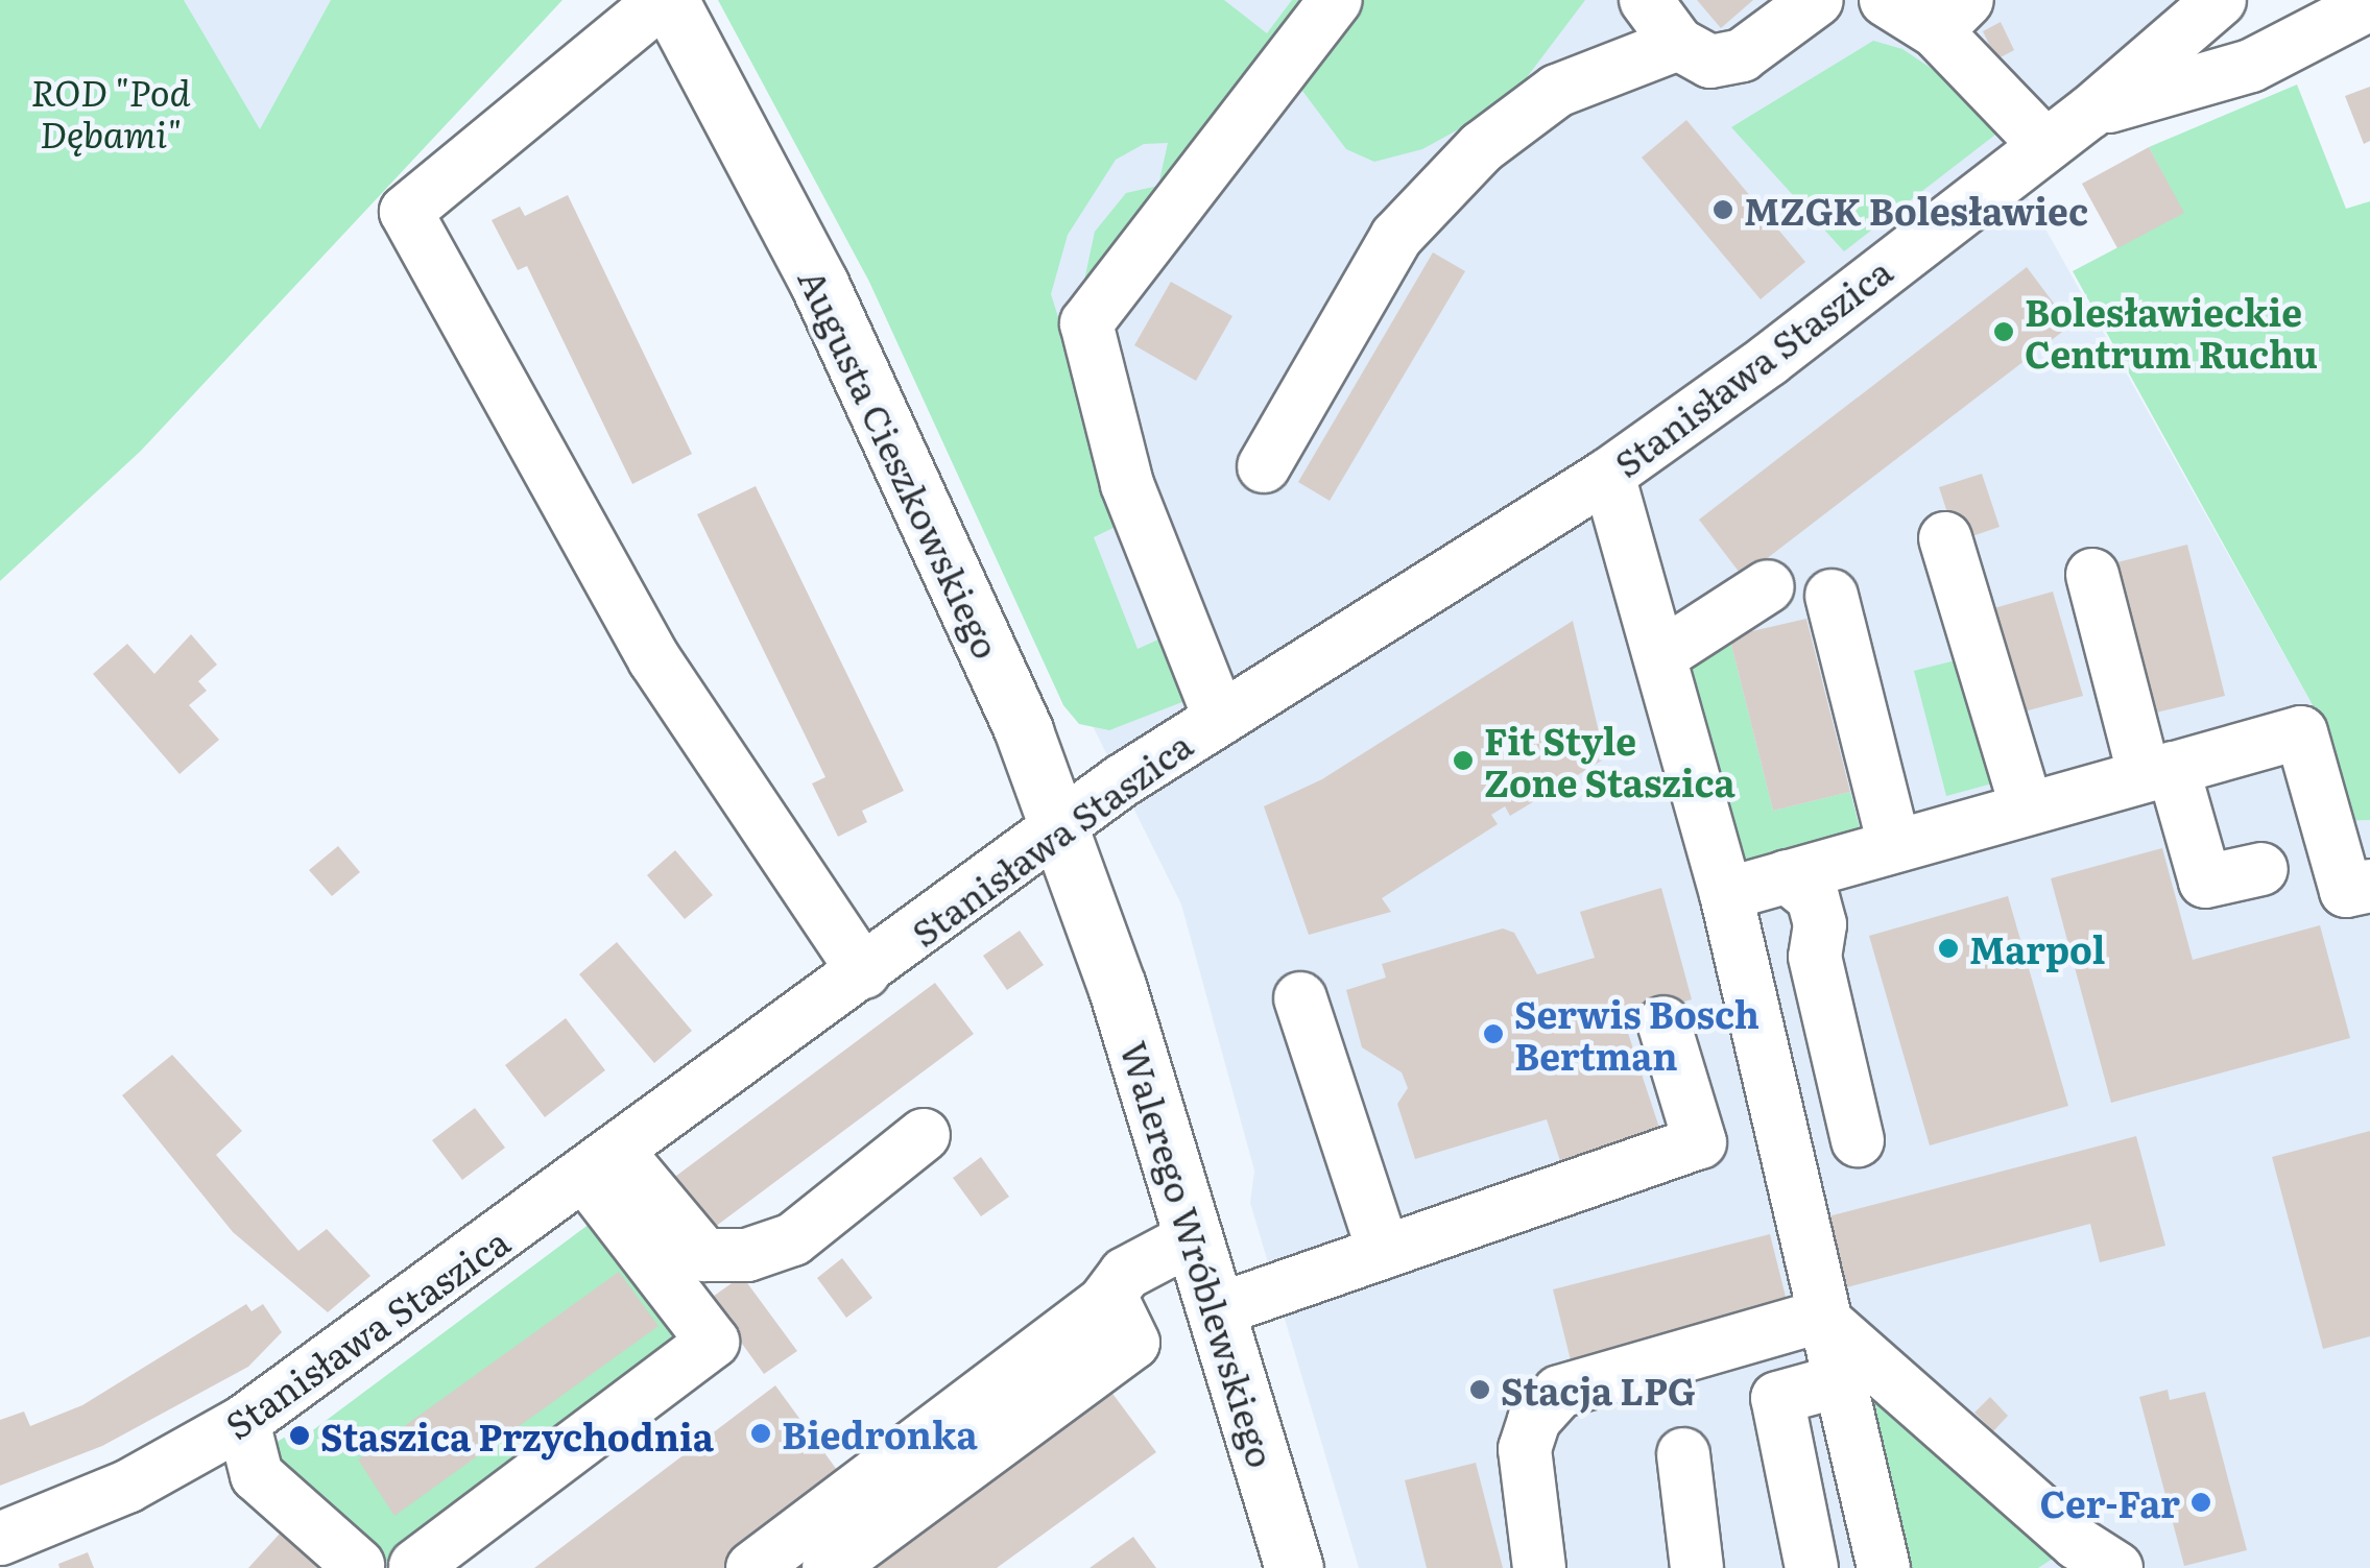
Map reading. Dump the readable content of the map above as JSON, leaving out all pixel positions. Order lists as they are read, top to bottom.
{
  "streets": {
    "main road": ["Augusta Cieszkowskiego", "Walerego Wróblewskiego"],
    "street": ["Stanisława Staszica"]
  },
  "crossings": [
    ["Stanisława Staszica", "Augusta Cieszkowskiego"],
    ["Augusta Cieszkowskiego", "Walerego Wróblewskiego"]
  ],
  "parks": ["ROD \"Pod Dębami\""],
  "places": [
    "MZGK Bolesławiec",
    "Bolesławieckie Centrum Ruchu",
    "Fit Style Zone Staszica",
    "Marpol",
    "Serwis Bosch Bertman",
    "Stacja LPG",
    "Biedronka",
    "Staszica Przychodnia",
    "Cer-Far"
  ]
}
